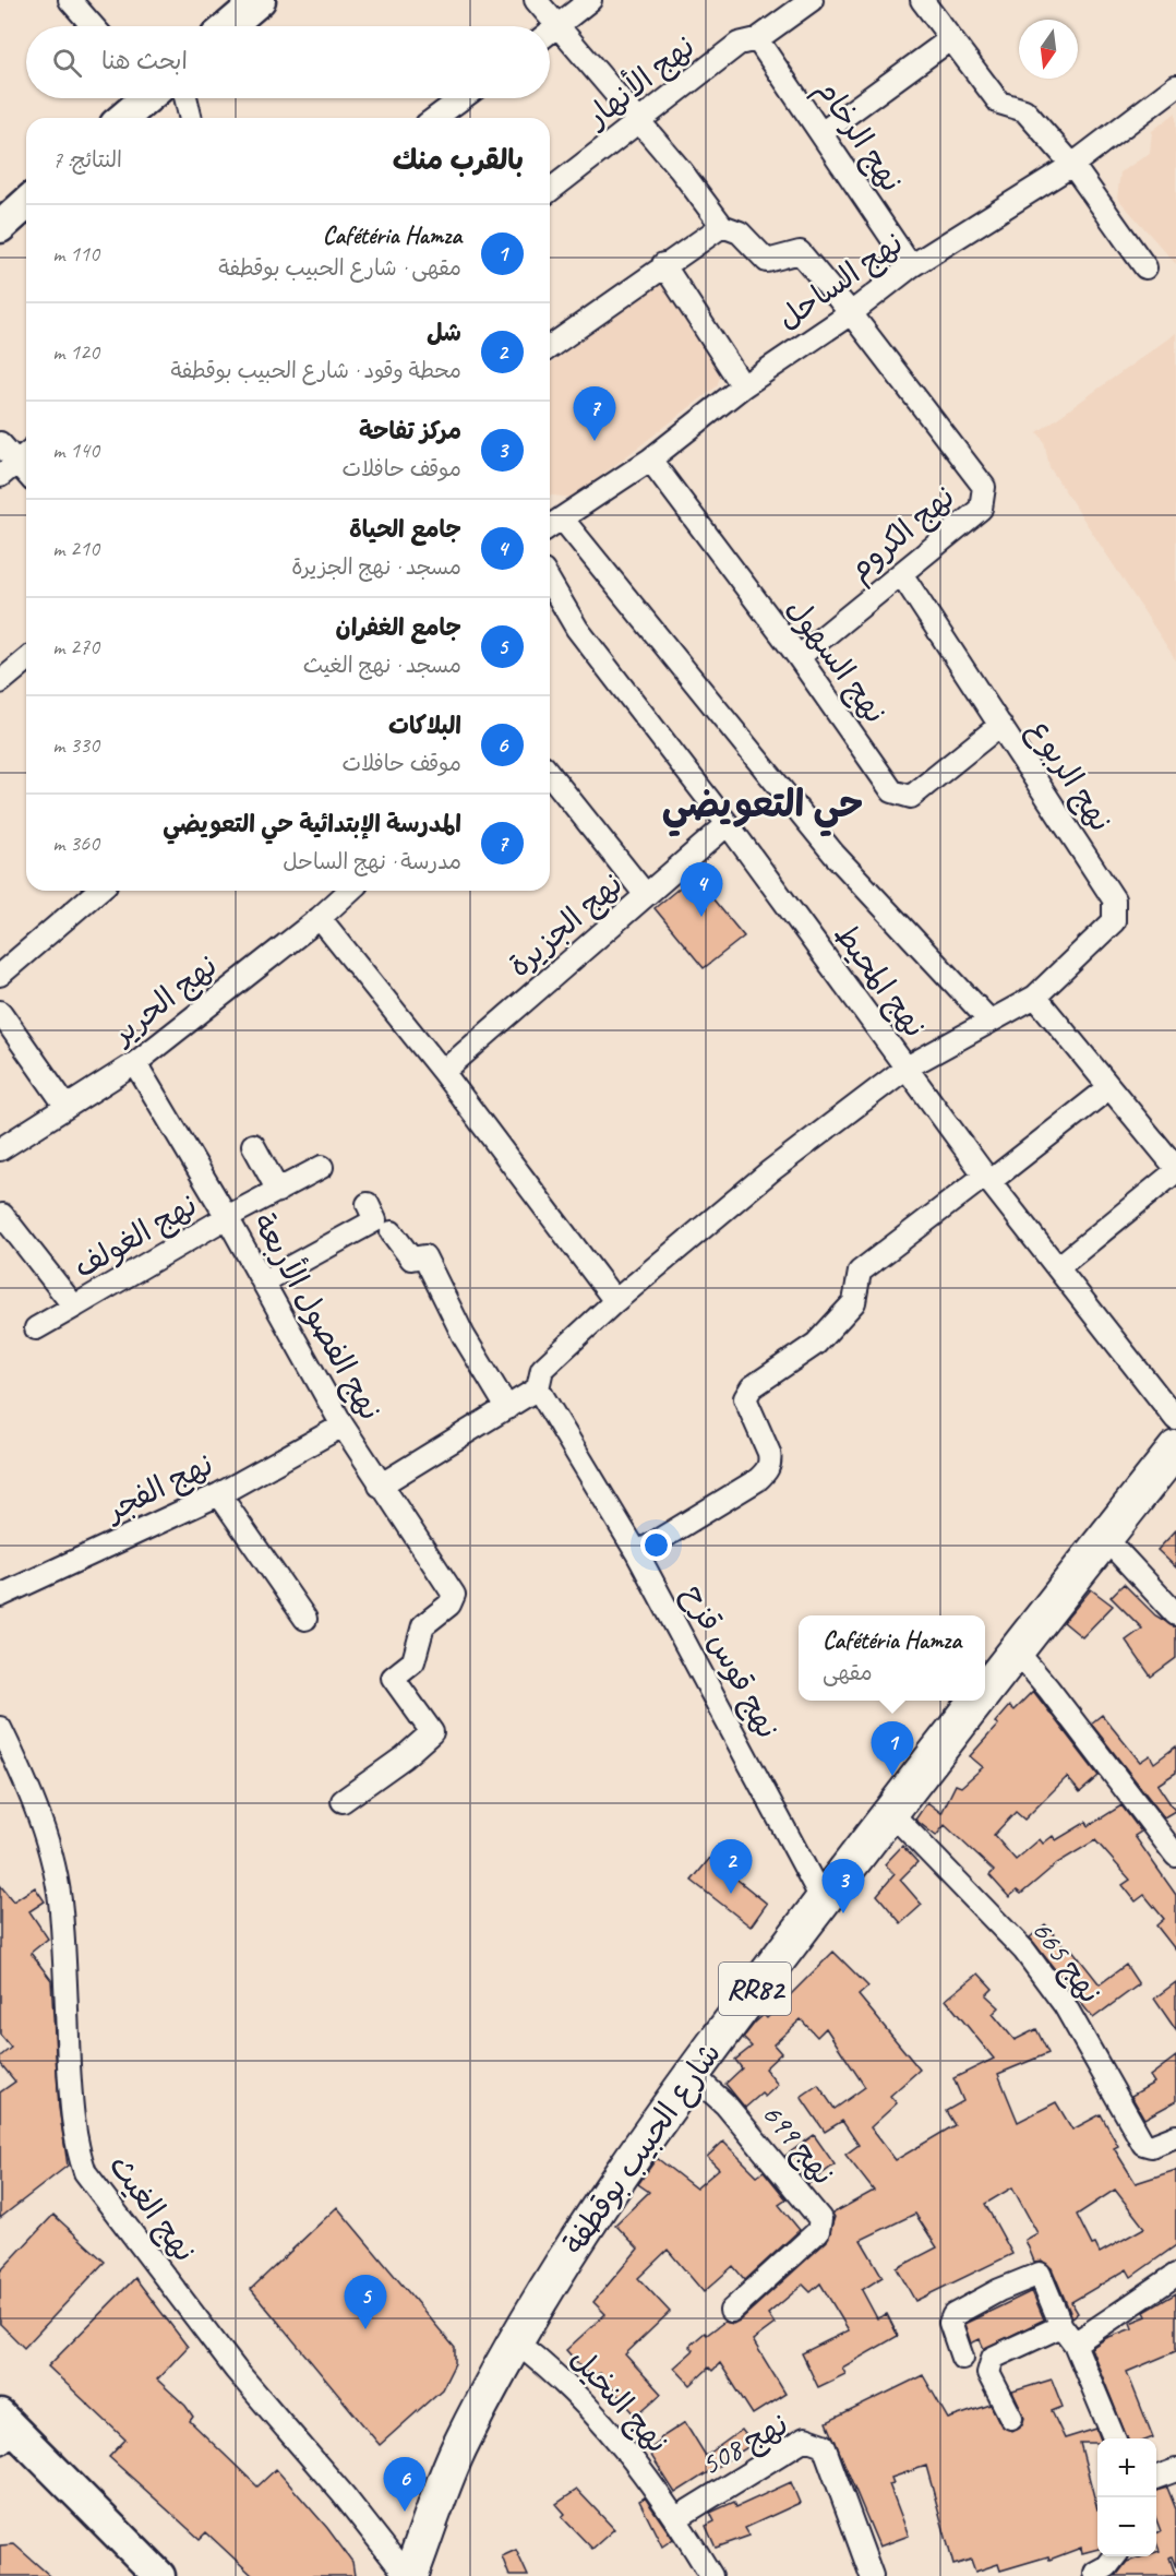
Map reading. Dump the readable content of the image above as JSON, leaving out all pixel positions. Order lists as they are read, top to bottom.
{
  "streets": {
    "main road": ["RR82", "شارع الحبيب بوقطفة"],
    "street": [
      "نهج الأنهار",
      "نهج الرخام",
      "نهج الساحل",
      "نهج الكروم",
      "نهج السهول",
      "نهج الربوع",
      "نهج الجزيرة",
      "نهج المحيط",
      "نهج الحرير",
      "نهج الغولف",
      "نهج الفصول الأربعة",
      "نهج الفجر",
      "نهج قوس قزح",
      "نهج 665",
      "نهج 699",
      "نهج الغيث",
      "نهج النخيل",
      "نهج 508"
    ]
  },
  "crossings": [
    ["نهج الأنهار", "نهج الرخام"],
    ["نهج الرخام", "نهج الساحل"],
    ["نهج الساحل", "نهج الكروم"],
    ["نهج الساحل", "نهج السهول"],
    ["نهج الكروم", "نهج السهول"],
    ["نهج الكروم", "نهج الربوع"],
    ["نهج السهول", "نهج الربوع"],
    ["نهج الربوع", "نهج المحيط"],
    ["نهج الربوع", "نهج قوس قزح"],
    ["نهج الجزيرة", "نهج المحيط"],
    ["نهج الحرير", "نهج الفصول الأربعة"],
    ["نهج الغولف", "نهج الفصول الأربعة"],
    ["نهج الفصول الأربعة", "نهج الفجر"],
    ["نهج قوس قزح", "شارع الحبيب بوقطفة"],
    ["نهج 665", "شارع الحبيب بوقطفة"],
    ["نهج 699", "شارع الحبيب بوقطفة"],
    ["شارع الحبيب بوقطفة", "نهج الغيث"],
    ["شارع الحبيب بوقطفة", "نهج النخيل"],
    ["نهج النخيل", "نهج 508"]
  ],
  "districts": ["حي التعويضي"],
  "north": "bottom",
  "page": {
    "search": "ابحث هنا",
    "heading": ["بالقرب منك", "النتائج: 7"],
    "list": [
      {
        "mark": "1",
        "name": "Cafétéria Hamza",
        "note": "مقهى · شارع الحبيب بوقطفة",
        "value": "110 m"
      },
      {
        "mark": "2",
        "name": "شل",
        "note": "محطة وقود · شارع الحبيب بوقطفة",
        "value": "120 m"
      },
      {
        "mark": "3",
        "name": "مركز تفاحة",
        "note": "موقف حافلات",
        "value": "140 m"
      },
      {
        "mark": "4",
        "name": "جامع الحياة",
        "note": "مسجد · نهج الجزيرة",
        "value": "210 m"
      },
      {
        "mark": "5",
        "name": "جامع الغفران",
        "note": "مسجد · نهج الغيث",
        "value": "270 m"
      },
      {
        "mark": "6",
        "name": "البلاكات",
        "note": "موقف حافلات",
        "value": "330 m"
      },
      {
        "mark": "7",
        "name": "المدرسة الإبتدائية حي التعويضي",
        "note": "مدرسة · نهج الساحل",
        "value": "360 m"
      }
    ],
    "pins": [
      "7",
      "4",
      "1",
      "2",
      "3",
      "5",
      "6"
    ],
    "popup": ["Cafétéria Hamza", "مقهى"],
    "map_buttons": ["+", "−"]
  }
}
